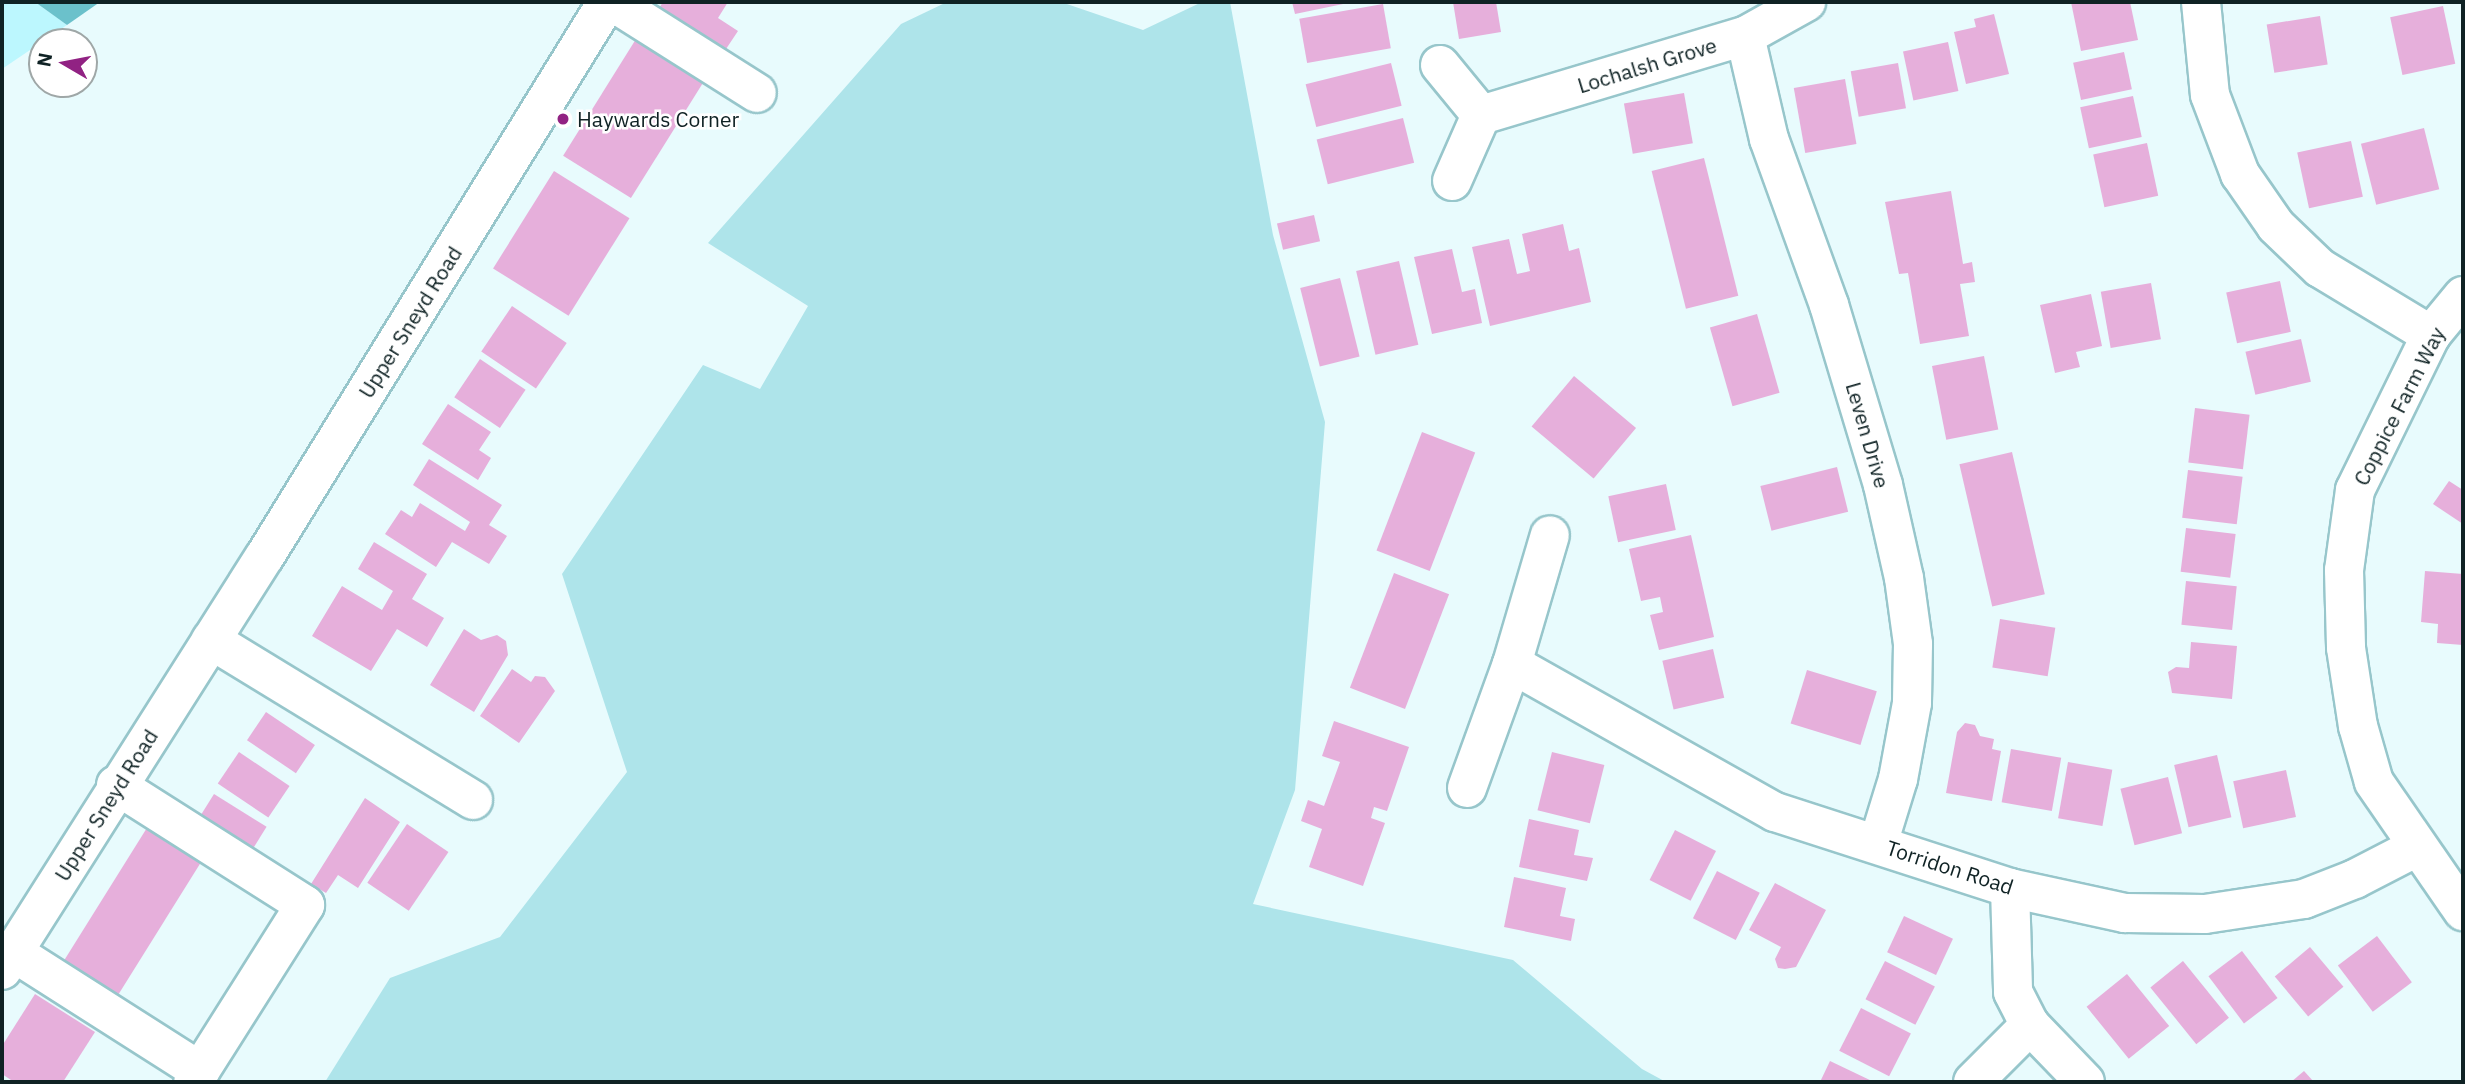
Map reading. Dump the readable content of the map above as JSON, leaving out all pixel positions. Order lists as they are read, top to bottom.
{
  "streets": {
    "street": [
      "Lochalsh Grove",
      "Upper Sneyd Road",
      "Coppice Farm Way",
      "Leven Drive",
      "Torridon Road"
    ]
  },
  "crossings": [
    ["Lochalsh Grove", "Leven Drive"],
    ["Coppice Farm Way", "Torridon Road"],
    ["Leven Drive", "Torridon Road"]
  ],
  "places": ["Haywards Corner"],
  "north": "left"
}
